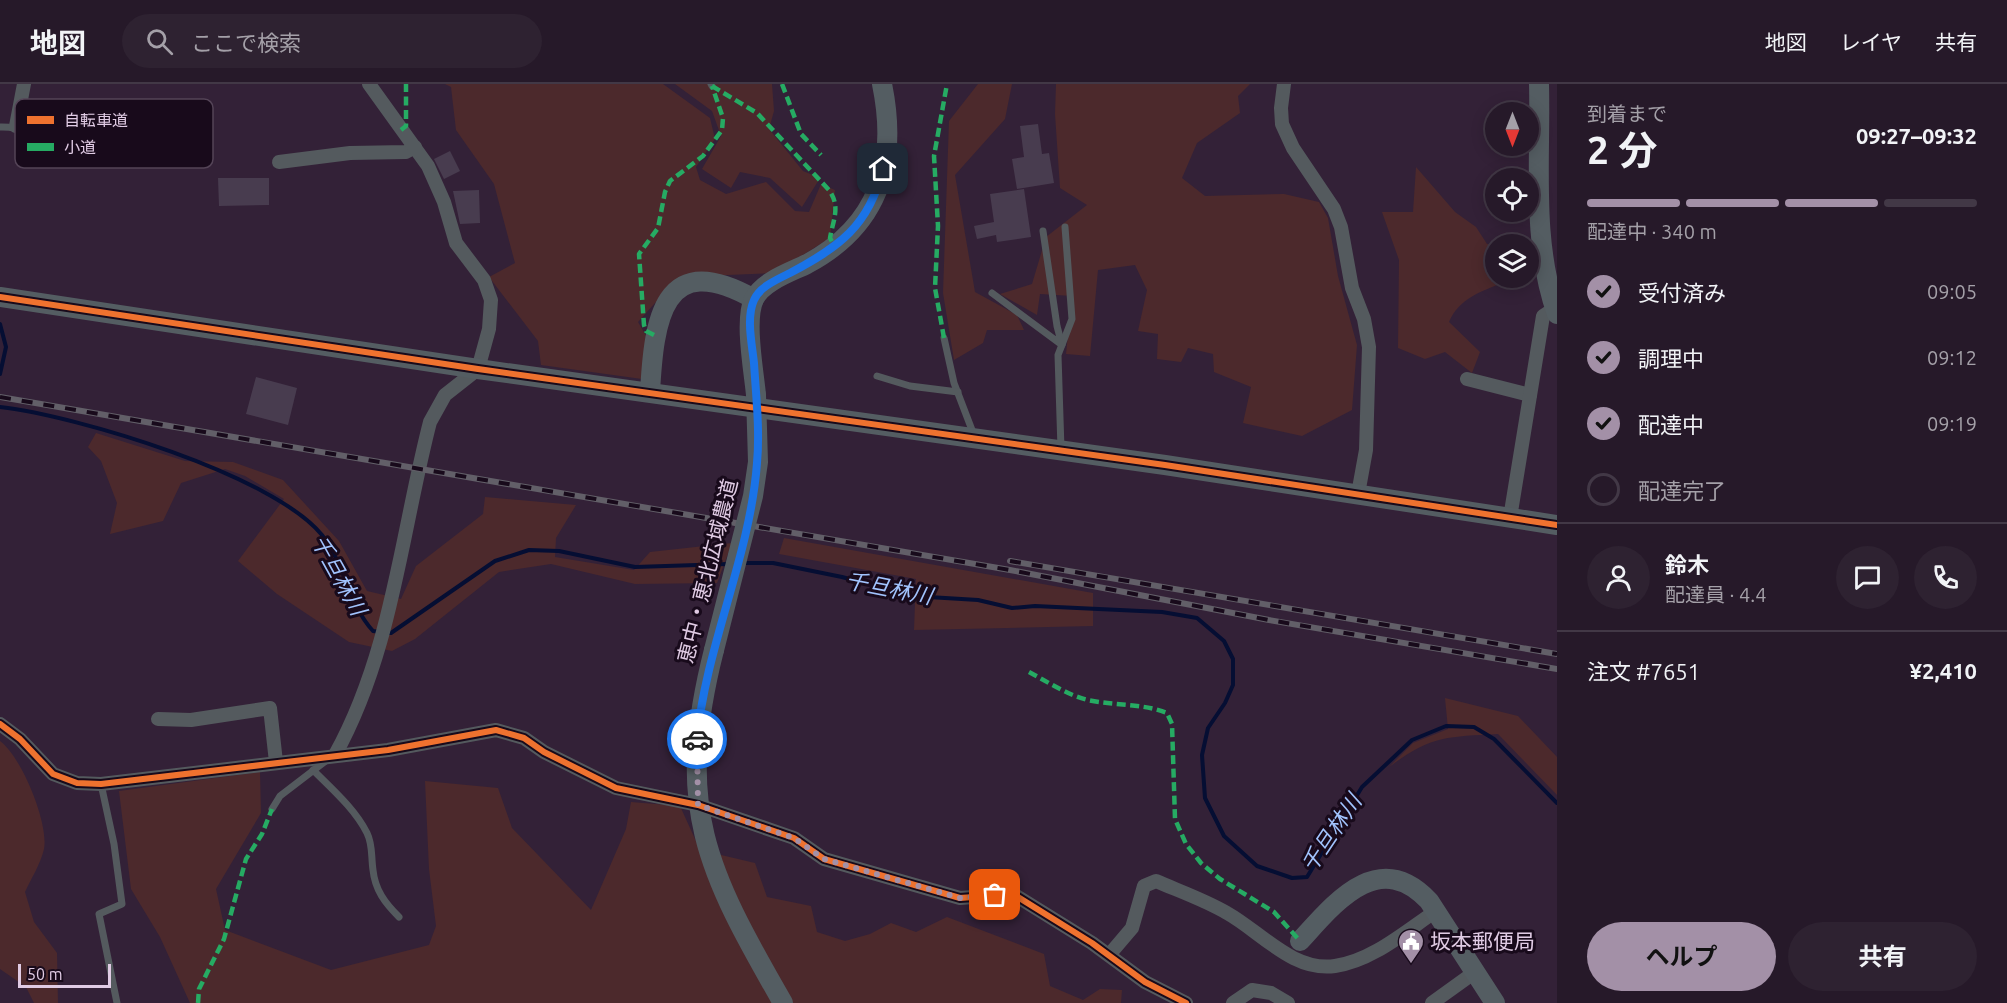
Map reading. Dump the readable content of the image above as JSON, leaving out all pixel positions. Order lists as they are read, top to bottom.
{
  "streets": {
    "street": ["恵中・恵北広域農道"]
  },
  "water": ["千旦林川"],
  "places": {
    "public building": ["坂本郵便局"]
  },
  "legend": ["自転車道", "小道"],
  "scale_bar": "50 m",
  "north": "bottom",
  "page": {
    "header": "地図",
    "search": "ここで検索",
    "nav": ["地図", "レイヤ", "共有"],
    "heading": ["2 分", "到着まで", "09:27–09:32"],
    "panel": [
      "鈴木",
      "配達員 · 4.4",
      "注文 #7651",
      "¥2,410"
    ],
    "bar": "配達中 · 340 m",
    "list": [
      ["受付済み", "09:05"],
      ["調理中", "09:12"],
      ["配達中", "09:19"],
      "配達完了"
    ],
    "buttons": ["ヘルプ", "共有"],
    "scale": "50 m"
  }
}
